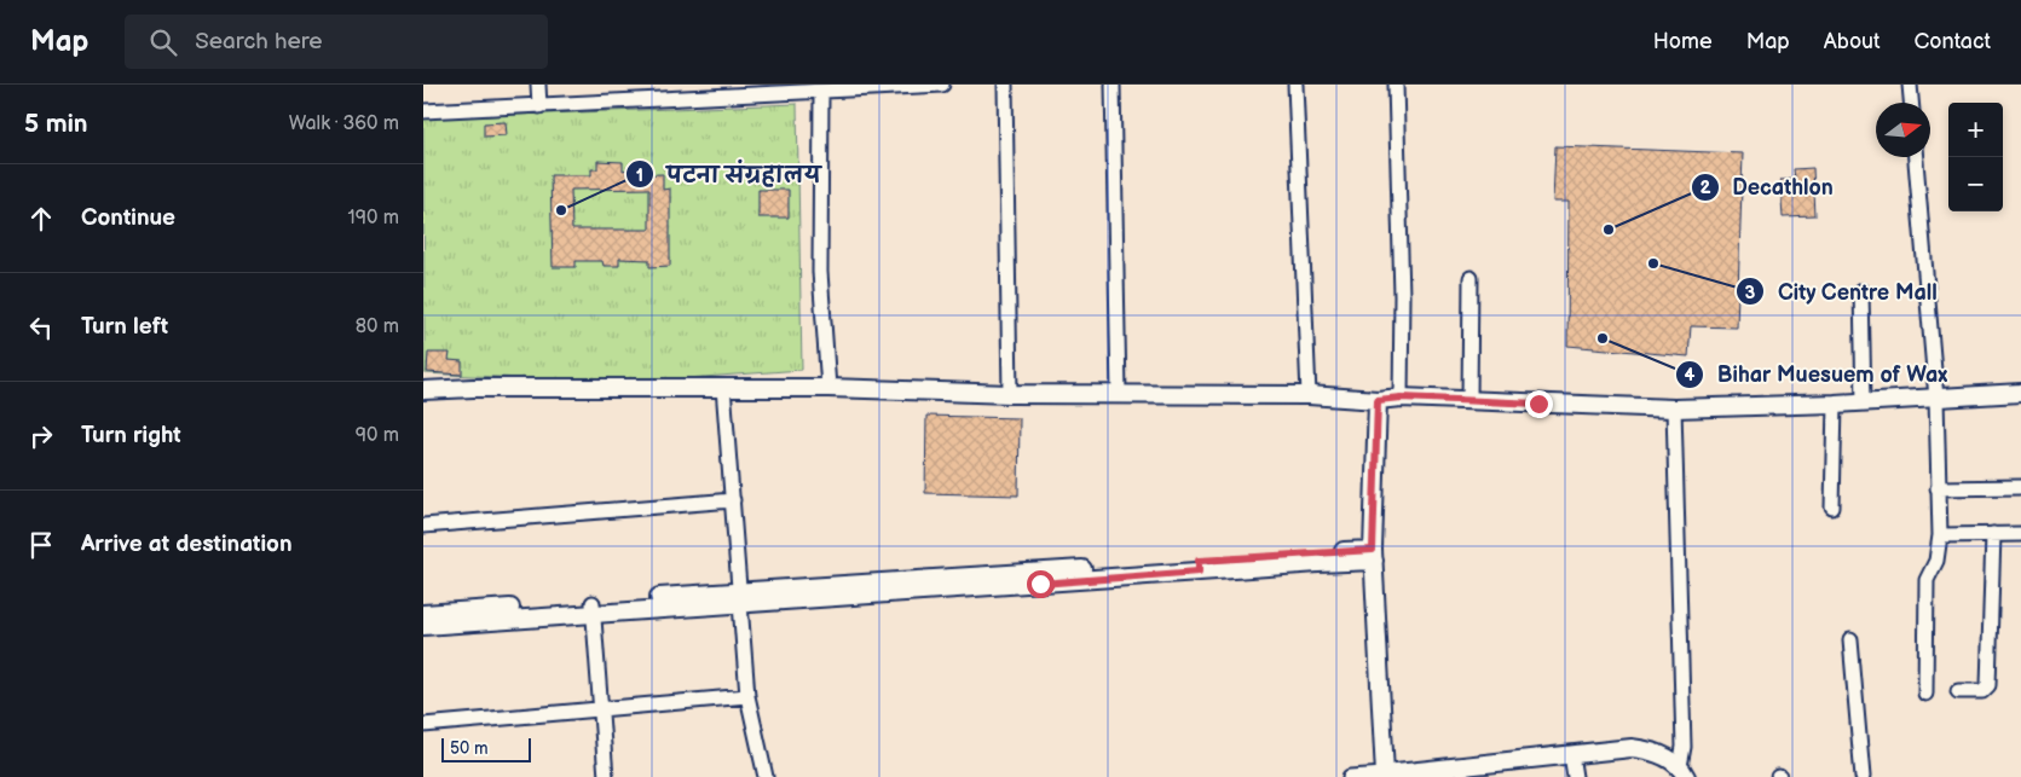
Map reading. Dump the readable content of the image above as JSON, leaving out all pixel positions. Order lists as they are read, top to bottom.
{
  "places": [
    "पटना संग्रहालय",
    "Decathlon",
    "City Centre Mall",
    "Bihar Muesuem of Wax"
  ],
  "scale_bar": "50 m",
  "north": "right",
  "page": {
    "header": "Map",
    "search": "Search here",
    "nav": [
      "Home",
      "Map",
      "About",
      "Contact"
    ],
    "heading": ["5 min", "Walk · 360 m"],
    "map_buttons": ["+", "−"],
    "list": [
      ["Continue", "190 m"],
      ["Turn left", "80 m"],
      ["Turn right", "90 m"],
      "Arrive at destination"
    ],
    "scale": "50 m"
  }
}
